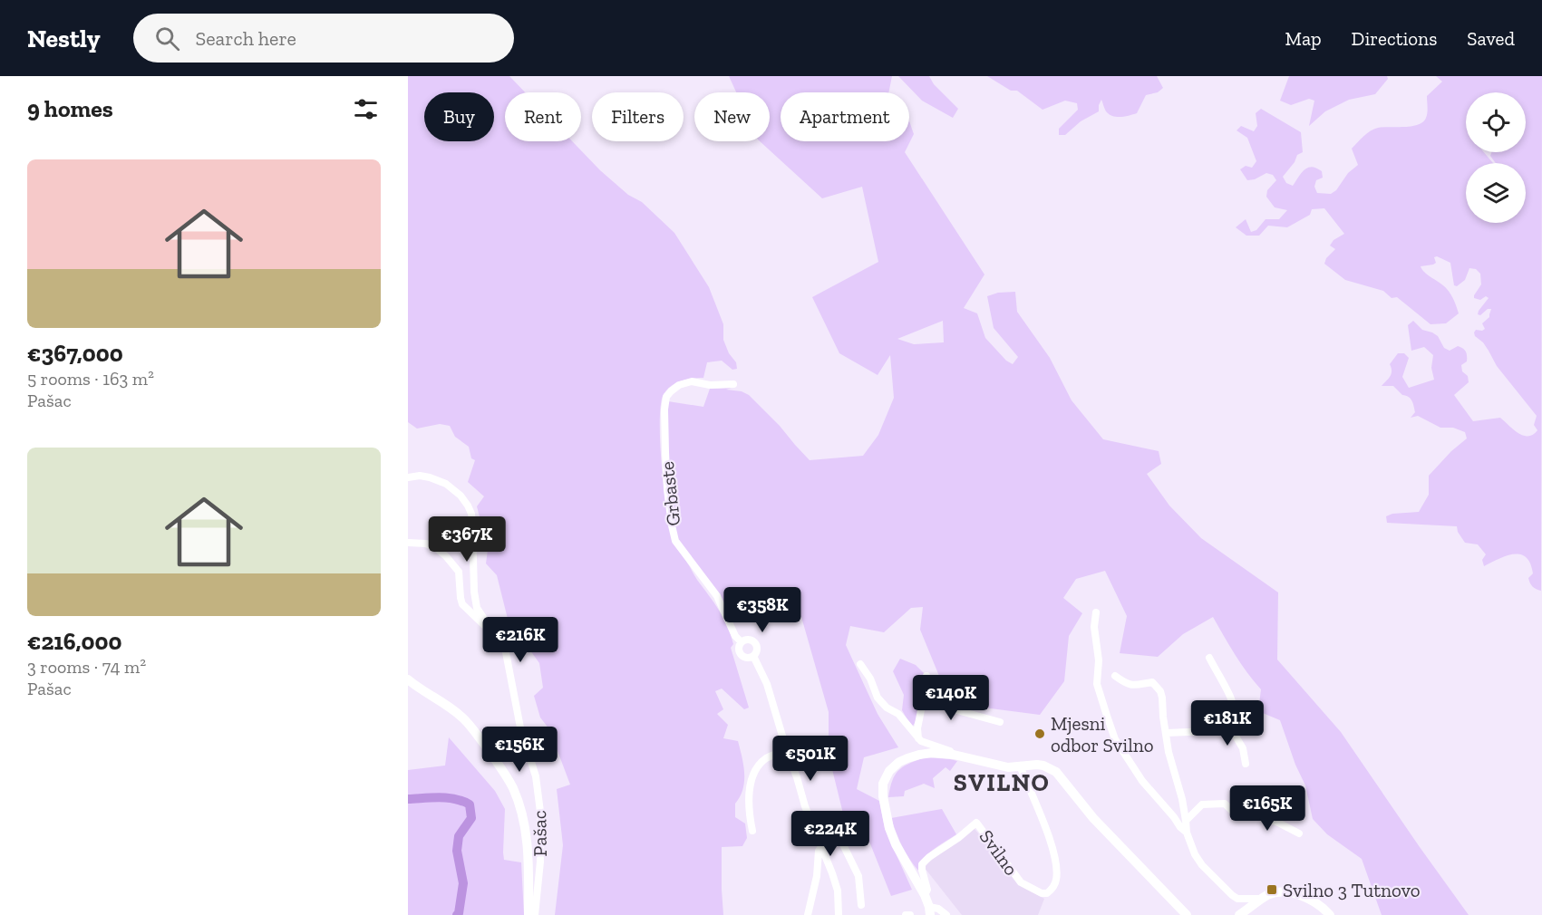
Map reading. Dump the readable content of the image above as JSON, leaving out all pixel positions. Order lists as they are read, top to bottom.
{
  "streets": {
    "main road": ["Svilno"],
    "street": ["Grbaste", "Pašac"]
  },
  "districts": ["SVILNO"],
  "places": {
    "other": ["Mjesni odbor Svilno"],
    "transit": ["Svilno 3 Tutnovo"]
  },
  "page": {
    "header": "Nestly",
    "search": "Search here",
    "nav": ["Map", "Directions", "Saved"],
    "heading": "9 homes",
    "chip": [
      "Buy",
      "Rent",
      "Filters",
      "New",
      "Apartment"
    ],
    "list": [
      {
        "name": "€367,000",
        "note": "5 rooms · 163 m² · Pašac"
      },
      {
        "name": "€216,000",
        "note": "3 rooms · 74 m² · Pašac"
      }
    ],
    "price": [
      "€367K",
      "€358K",
      "€216K",
      "€140K",
      "€181K",
      "€156K",
      "€501K",
      "€165K",
      "€224K"
    ]
  }
}
